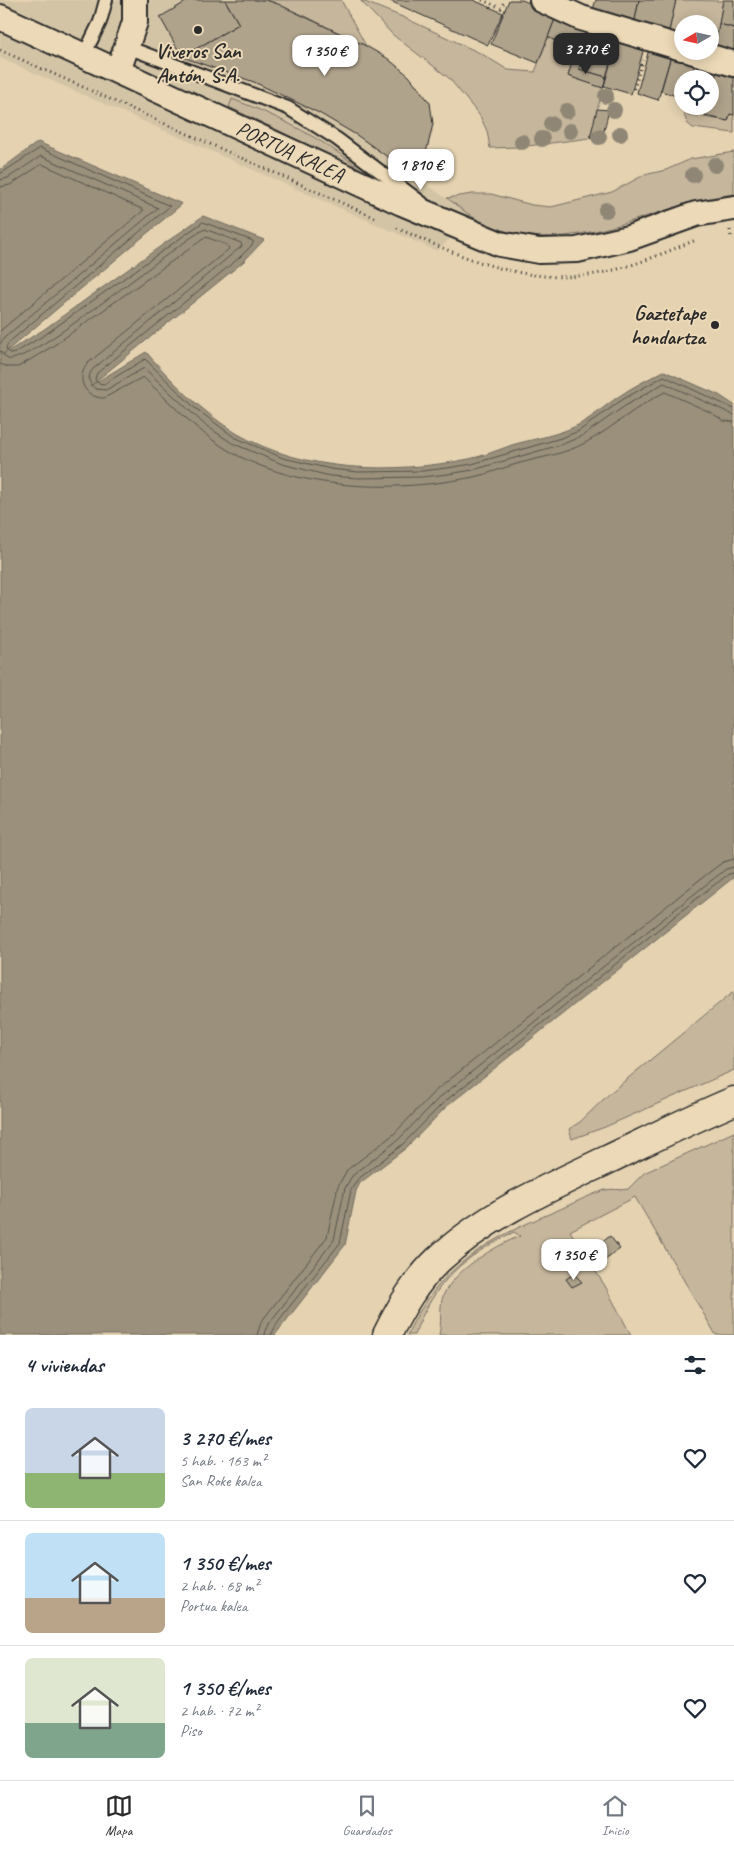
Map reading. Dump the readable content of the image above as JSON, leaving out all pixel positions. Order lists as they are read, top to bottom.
{
  "streets": {
    "street": ["PORTUA KALEA"]
  },
  "places": ["Viveros San Antón, S.A.", "Gaztetape hondartza"],
  "north": "left",
  "page": {
    "price": [
      "3 270 €",
      "1 350 €",
      "1 810 €",
      "1 350 €"
    ],
    "heading": "4 viviendas",
    "list": [
      {
        "name": "3 270 €/mes",
        "note": "5 hab. · 163 m² · San Roke kalea"
      },
      {
        "name": "1 350 €/mes",
        "note": "2 hab. · 68 m² · Portua kalea"
      },
      {
        "name": "1 350 €/mes",
        "note": "2 hab. · 72 m² · Piso"
      }
    ],
    "tabs": ["Mapa", "Guardados", "Inicio"]
  }
}
